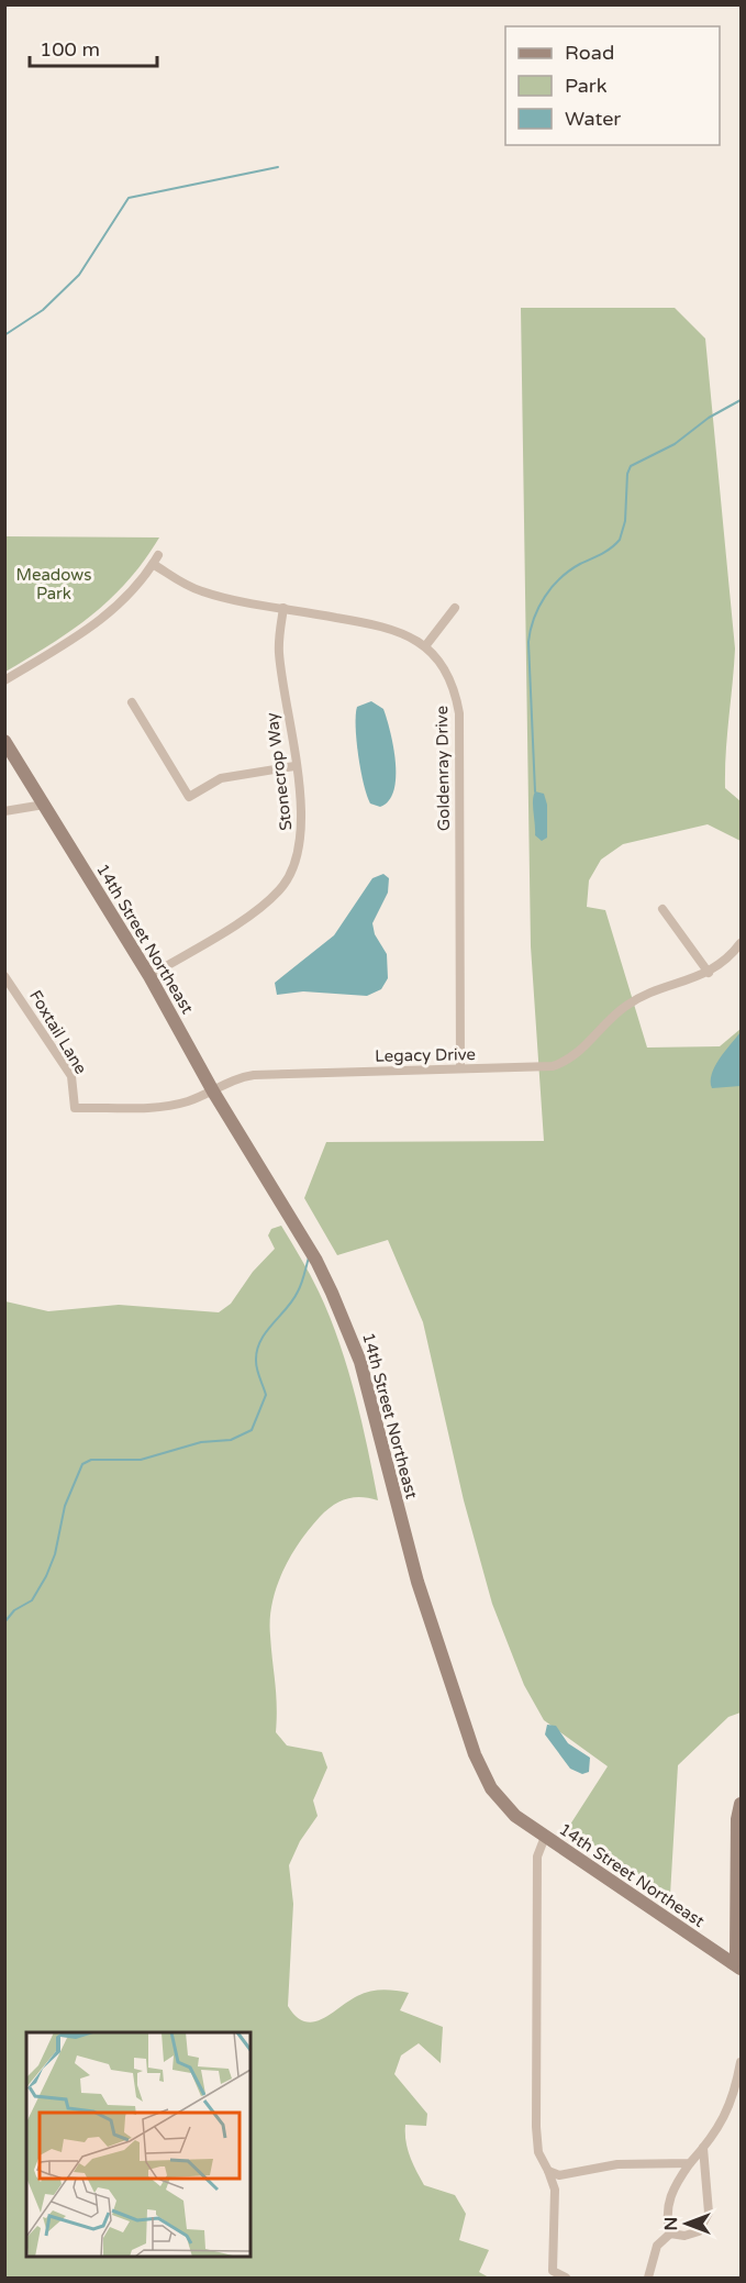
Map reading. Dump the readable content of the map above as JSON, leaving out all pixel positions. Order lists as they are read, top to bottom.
{
  "streets": {
    "street": [
      "Goldenray Drive",
      "Stonecrop Way",
      "14th Street Northeast",
      "Foxtail Lane",
      "Legacy Drive"
    ]
  },
  "crossings": [
    ["Goldenray Drive", "Stonecrop Way"],
    ["Goldenray Drive", "Legacy Drive"],
    ["Stonecrop Way", "14th Street Northeast"],
    ["14th Street Northeast", "Legacy Drive"],
    ["Foxtail Lane", "Legacy Drive"]
  ],
  "parks": ["Meadows Park"],
  "legend": ["Road", "Park", "Water"],
  "scale_bar": "100 m",
  "north": "left"
}
